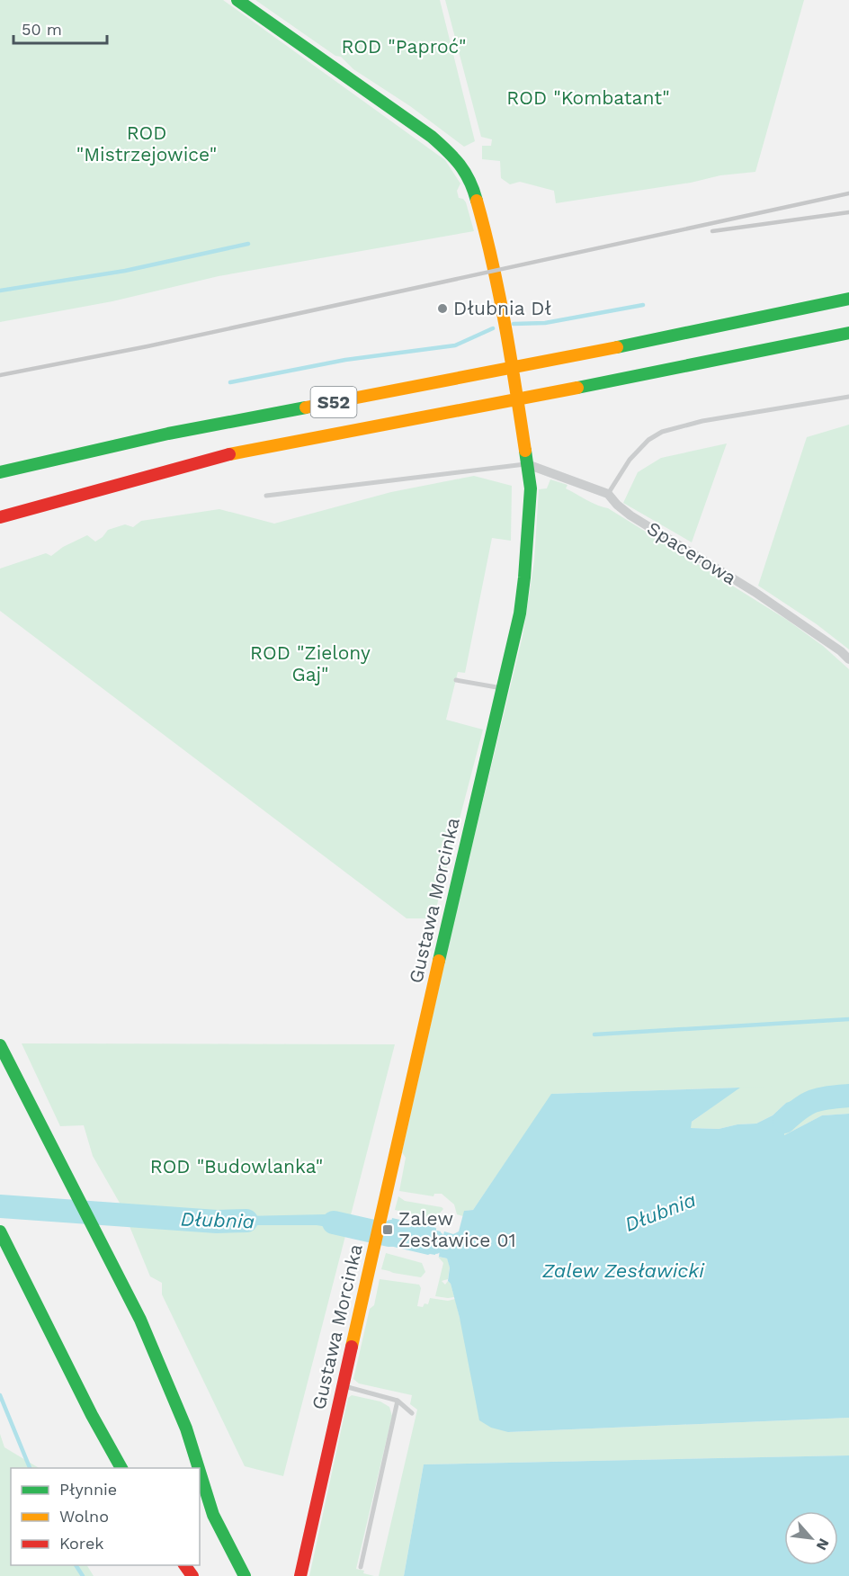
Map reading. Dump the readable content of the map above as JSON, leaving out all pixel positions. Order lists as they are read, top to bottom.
{
  "streets": {
    "main road": ["S52", "Gustawa Morcinka"],
    "street": ["Spacerowa"]
  },
  "crossings": [
    ["Spacerowa", "Gustawa Morcinka"]
  ],
  "water": ["Dłubnia", "Zalew Zesławicki"],
  "parks": [
    "ROD \"Paproć\"",
    "ROD \"Kombatant\"",
    "ROD \"Mistrzejowice\"",
    "ROD \"Zielony Gaj\"",
    "ROD \"Budowlanka\""
  ],
  "places": {
    "other": ["Dłubnia Dł"],
    "transit": ["Zalew Zesławice 01"]
  },
  "legend": ["Płynnie", "Wolno", "Korek"],
  "scale_bar": "50 m",
  "north": "bottom right"
}
